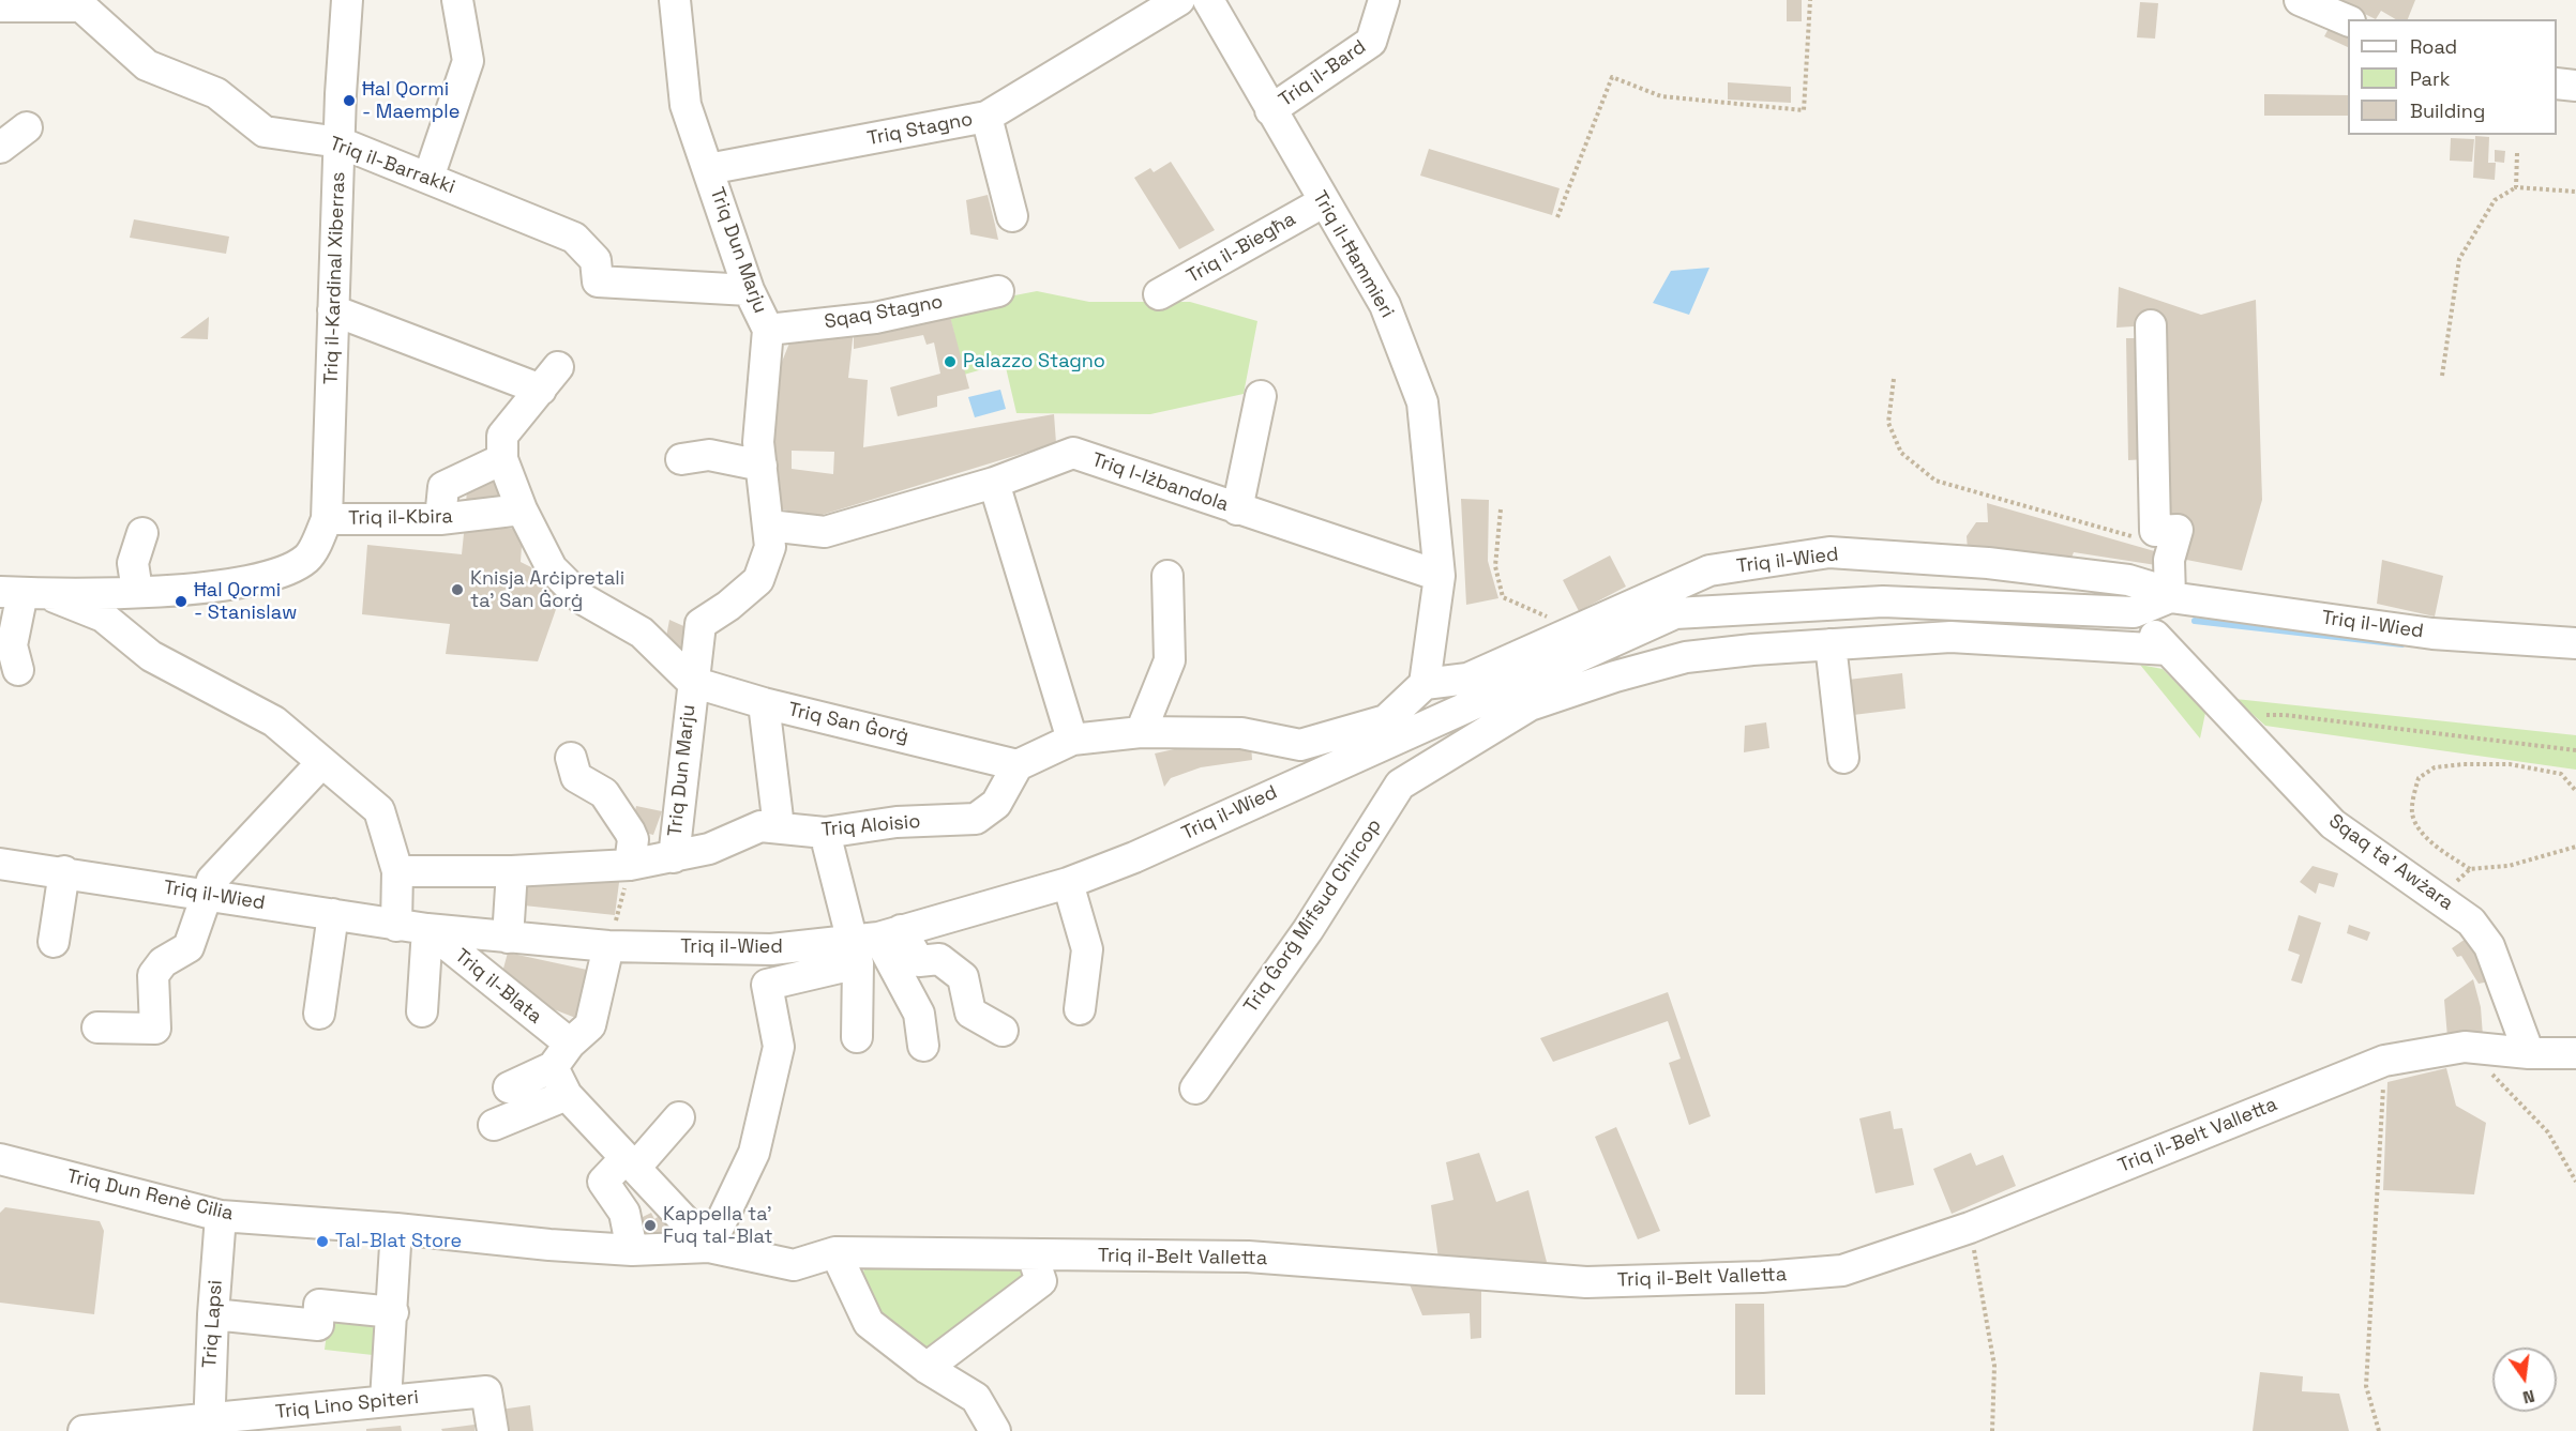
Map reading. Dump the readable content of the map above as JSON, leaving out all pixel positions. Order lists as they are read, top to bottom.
{
  "streets": {
    "street": [
      "Triq il-Bard",
      "Triq Stagno",
      "Triq il-Barrakki",
      "Triq il-Biegħa",
      "Triq Dun Marju",
      "Triq il-Ħammieri",
      "Triq il-Kardinal Xiberras",
      "Sqaq Stagno",
      "Triq l-Iżbandola",
      "Triq il-Kbira",
      "Triq il-Wied",
      "Triq San Ġorġ",
      "Triq Aloisio",
      "Sqaq ta' Awżara",
      "Triq Ġorġ Mifsud Chircop",
      "Triq il-Blata",
      "Triq il-Belt Valletta",
      "Triq Dun Renè Cilia",
      "Triq Lapsi",
      "Triq Lino Spiteri"
    ]
  },
  "crossings": [
    ["Triq il-Bard", "Triq il-Ħammieri"],
    ["Triq Stagno", "Triq Dun Marju"],
    ["Triq il-Barrakki", "Triq Dun Marju"],
    ["Triq il-Barrakki", "Triq il-Kardinal Xiberras"],
    ["Triq il-Biegħa", "Triq il-Ħammieri"],
    ["Triq Dun Marju", "Sqaq Stagno"],
    ["Triq Dun Marju", "Triq l-Iżbandola"],
    ["Triq Dun Marju", "Triq San Ġorġ"],
    ["Triq Dun Marju", "Triq Aloisio"],
    ["Triq il-Ħammieri", "Triq l-Iżbandola"],
    ["Triq il-Ħammieri", "Triq il-Wied"],
    ["Triq il-Kardinal Xiberras", "Triq il-Kbira"],
    ["Triq il-Kbira", "Triq San Ġorġ"],
    ["Triq il-Wied", "Sqaq ta' Awżara"],
    ["Triq il-Wied", "Triq il-Blata"],
    ["Triq San Ġorġ", "Triq Aloisio"],
    ["Sqaq ta' Awżara", "Triq il-Belt Valletta"],
    ["Triq il-Blata", "Triq Dun Renè Cilia"],
    ["Triq il-Belt Valletta", "Triq Dun Renè Cilia"],
    ["Triq Dun Renè Cilia", "Triq Lapsi"],
    ["Triq Lapsi", "Triq Lino Spiteri"]
  ],
  "places": [
    "Ħal Qormi - Maemple",
    "Palazzo Stagno",
    "Knisja Arċipretali ta' San Ġorġ",
    "Ħal Qormi - Stanislaw",
    "Kappella ta' Fuq tal-Blat",
    "Tal-Blat Store"
  ],
  "legend": ["Road", "Park", "Building"],
  "north": "bottom"
}
